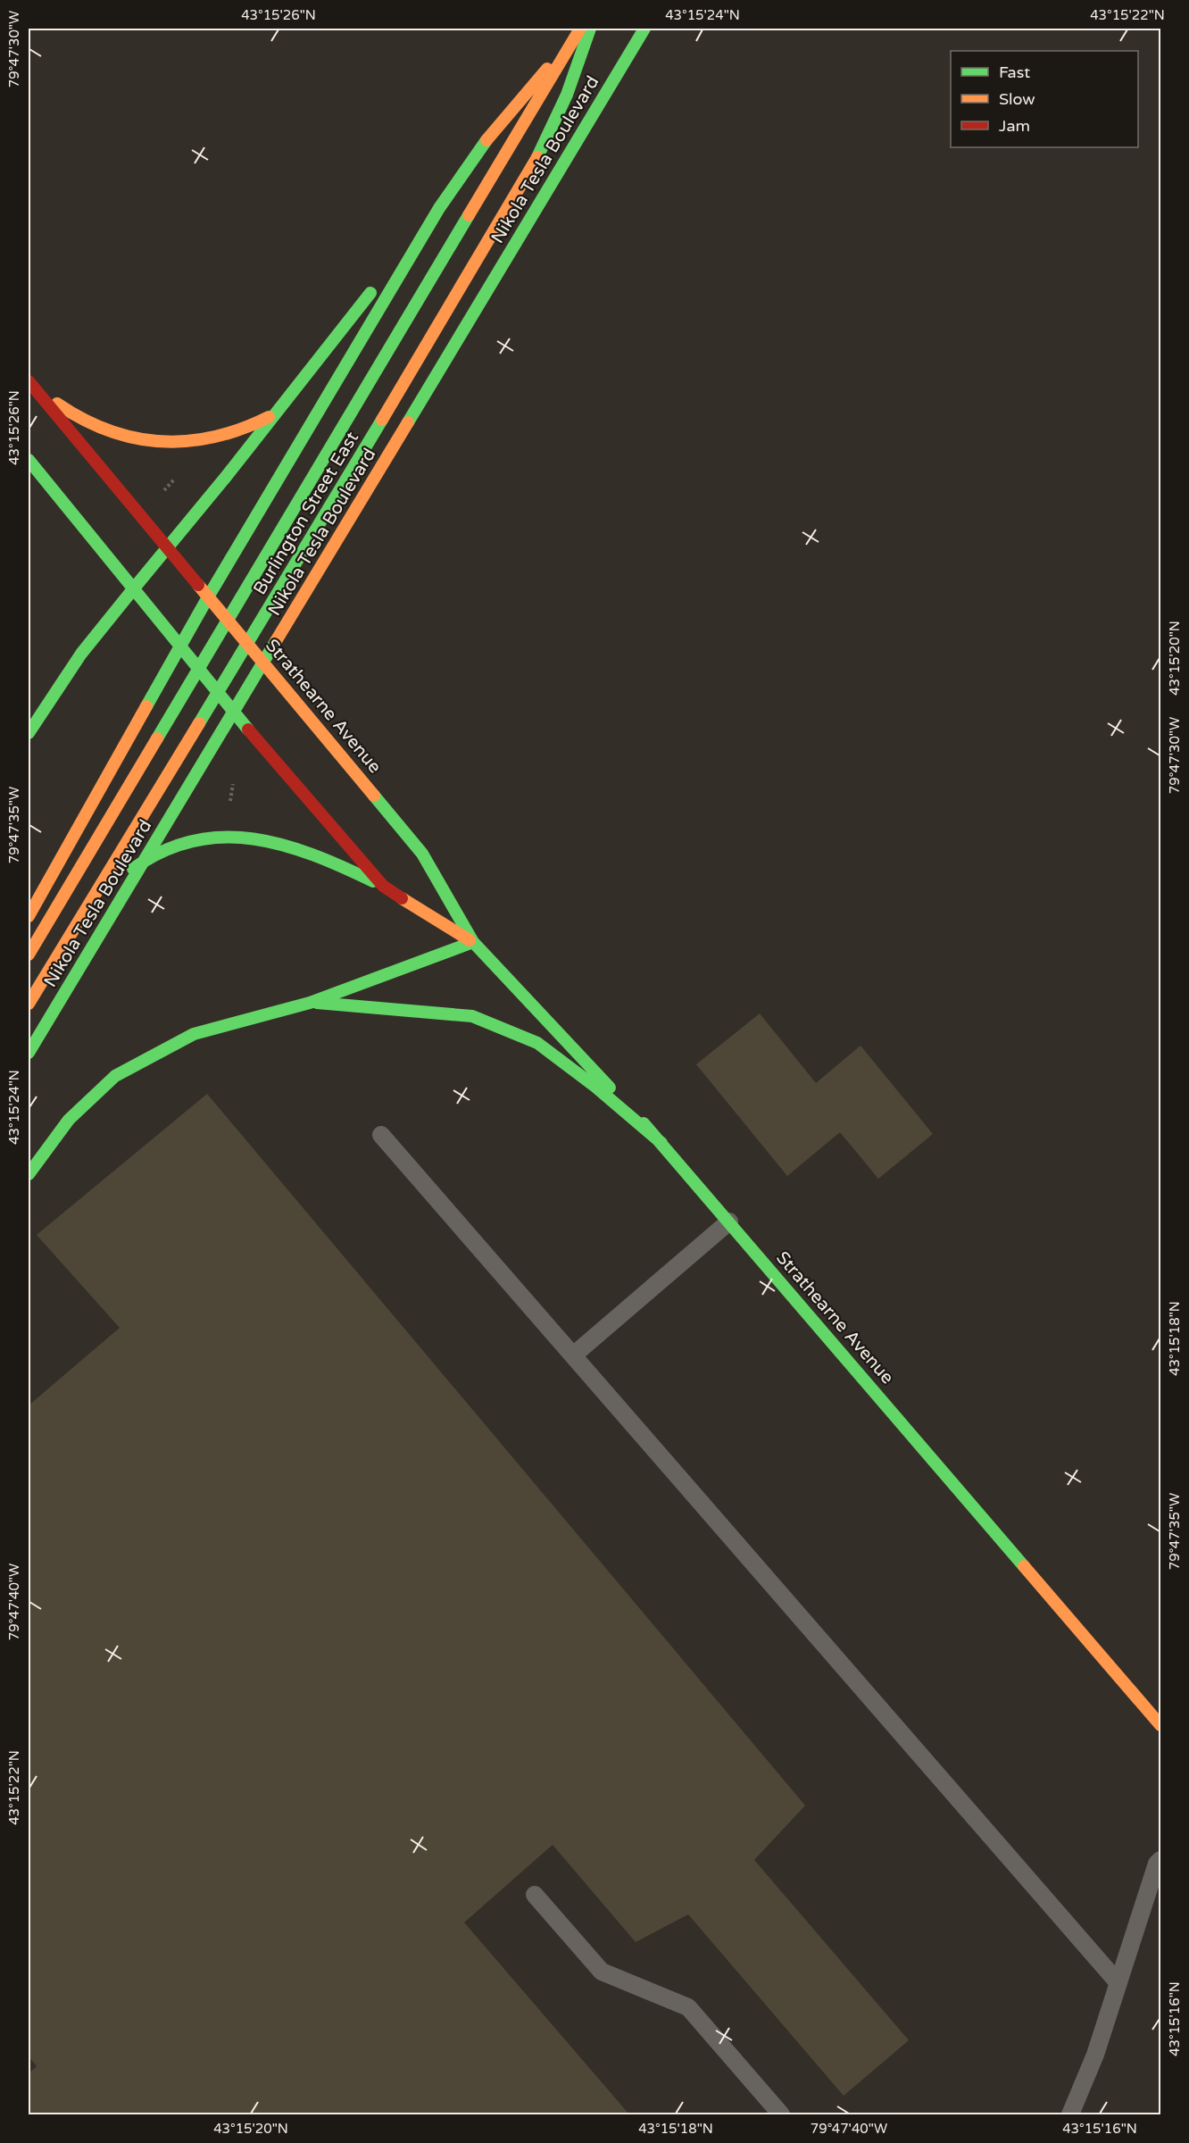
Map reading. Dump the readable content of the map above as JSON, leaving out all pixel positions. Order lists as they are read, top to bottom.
{
  "streets": {
    "main road": ["Nikola Tesla Boulevard", "Burlington Street East", "Strathearne Avenue"]
  },
  "crossings": [
    ["Burlington Street East", "Strathearne Avenue"]
  ],
  "legend": ["Fast", "Slow", "Jam"],
  "coordinates": [
    "43°15'26\"N",
    "43°15'24\"N",
    "43°15'22\"N",
    "79°47'30\"W",
    "43°15'20\"N",
    "79°47'35\"W",
    "43°15'18\"N",
    "79°47'40\"W",
    "43°15'16\"N"
  ]
}
